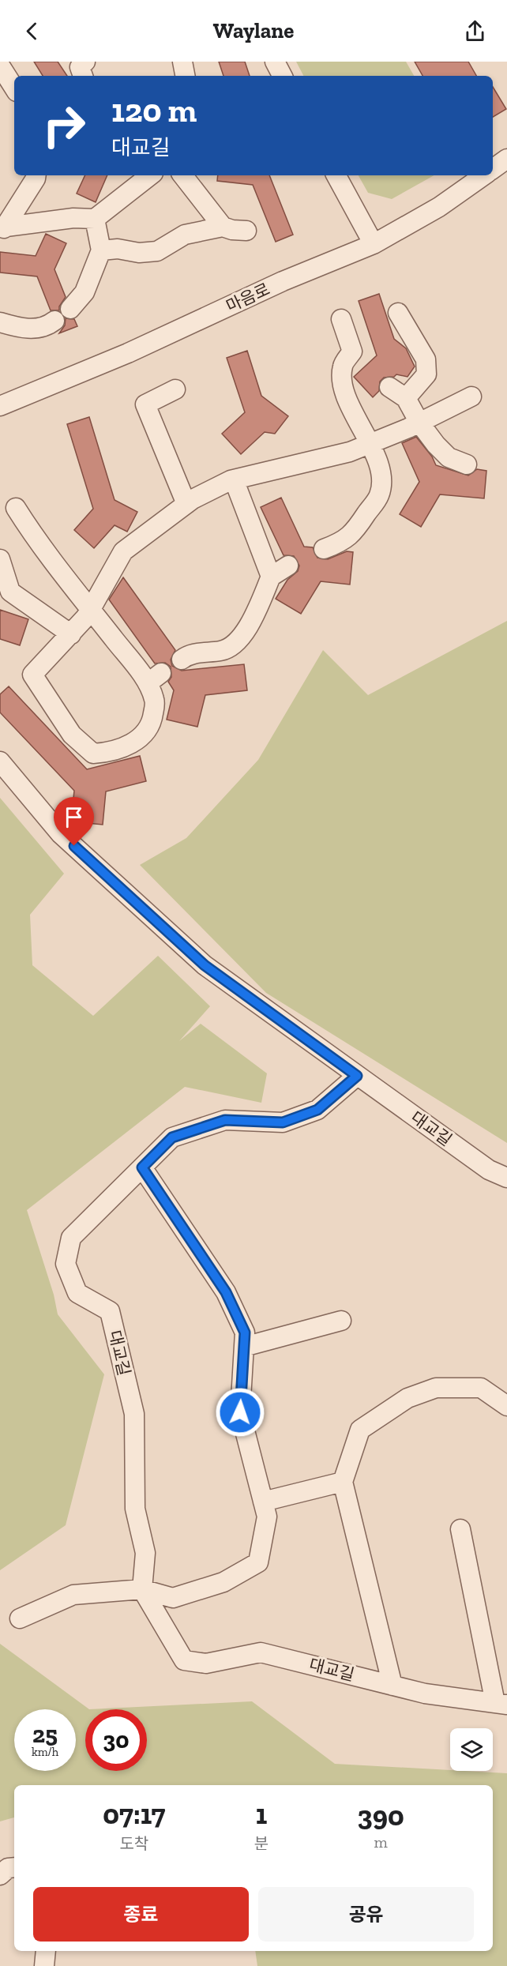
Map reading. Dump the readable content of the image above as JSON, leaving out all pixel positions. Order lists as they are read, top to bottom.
{
  "streets": {
    "street": ["마음로", "대교길"]
  },
  "page": {
    "header": "Waylane",
    "turn": ["120 m", "대교길"],
    "speed": "25 km/h",
    "limit": "30",
    "eta": [
      "07:17",
      "도착",
      "1",
      "분",
      "390",
      "m"
    ],
    "buttons": ["종료", "공유"]
  }
}
